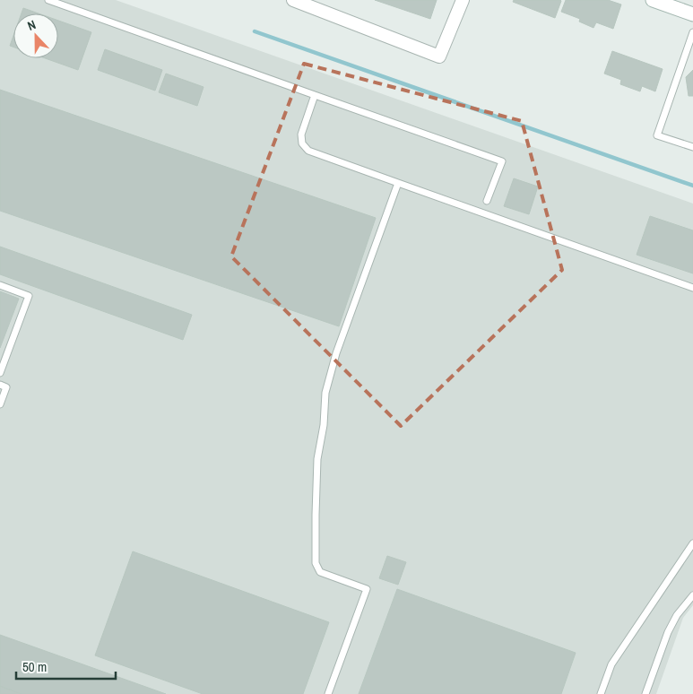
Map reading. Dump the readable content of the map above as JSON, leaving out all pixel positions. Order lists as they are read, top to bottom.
{
  "scale_bar": "50 m",
  "north": "top"
}
